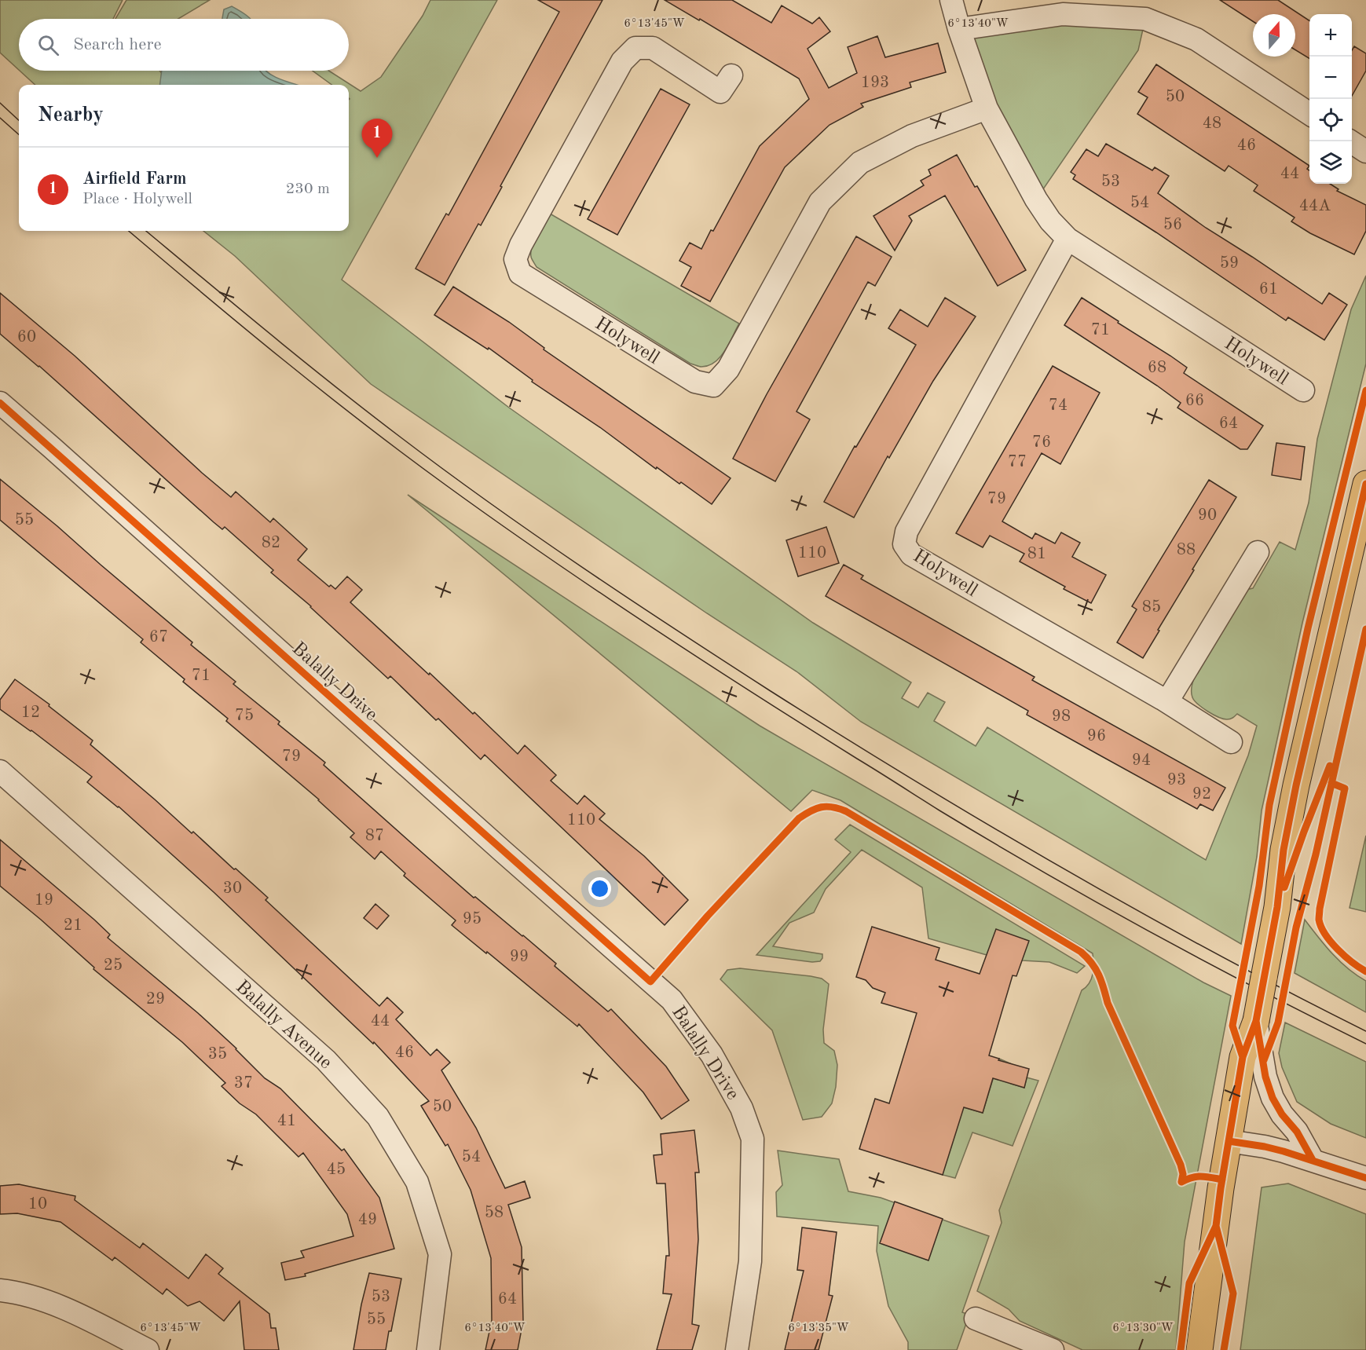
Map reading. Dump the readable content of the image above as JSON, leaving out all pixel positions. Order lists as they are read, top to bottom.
{
  "streets": {
    "street": ["Holywell", "Balally Drive", "Balally Avenue"]
  },
  "house_numbers": [
    "193",
    "50",
    "48",
    "46",
    "44",
    "53",
    "54",
    "44A",
    "56",
    "59",
    "61",
    "71",
    "60",
    "68",
    "66",
    "74",
    "64",
    "76",
    "77",
    "79",
    "90",
    "55",
    "82",
    "88",
    "110",
    "81",
    "85",
    "67",
    "71",
    "12",
    "75",
    "98",
    "96",
    "79",
    "94",
    "93",
    "92",
    "110",
    "87",
    "30",
    "19",
    "95",
    "21",
    "99",
    "25",
    "29",
    "44",
    "46",
    "35",
    "37",
    "50",
    "41",
    "54",
    "45",
    "10",
    "58",
    "49",
    "53",
    "64",
    "55"
  ],
  "north": "top",
  "page": {
    "map_buttons": ["+", "−"],
    "search": "Search here",
    "heading": "Nearby",
    "pins": "1",
    "list": [
      {
        "mark": "1",
        "name": "Airfield Farm",
        "note": "Place · Holywell",
        "value": "230 m"
      }
    ]
  },
  "coordinates": [
    "6°13'45\"W",
    "6°13'40\"W",
    "6°13'35\"W",
    "6°13'30\"W"
  ]
}
